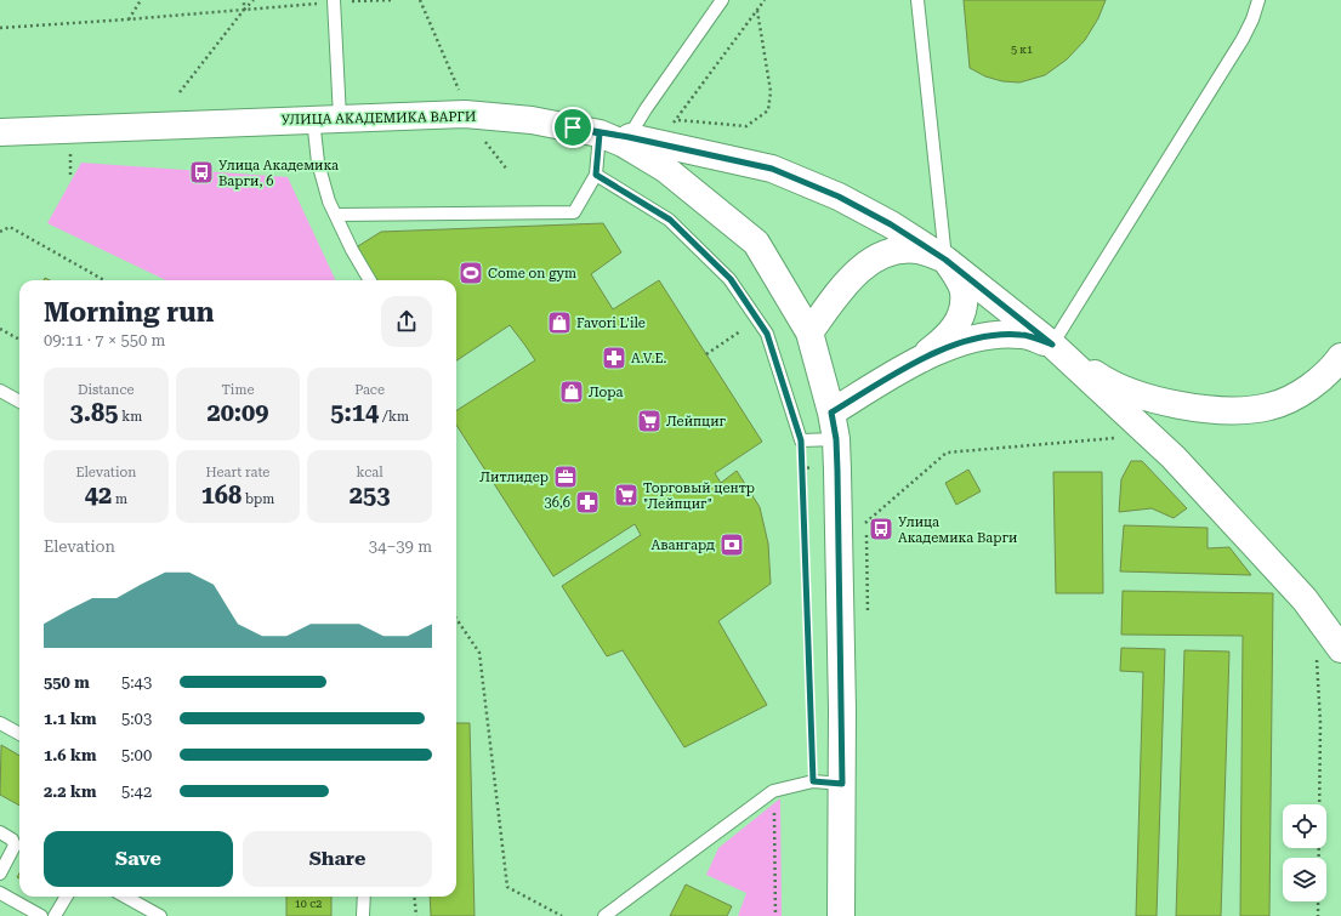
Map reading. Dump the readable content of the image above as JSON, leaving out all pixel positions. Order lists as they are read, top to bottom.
{
  "streets": {
    "street": ["УЛИЦА АКАДЕМИКА ВАРГИ"]
  },
  "places": {
    "bus stop": ["Улица Академика Варги, 6", "Улица Академика Варги"],
    "sports": ["Come on gym"],
    "shop": ["Favori L'ile", "Лора"],
    "pharmacy": ["A.V.E.", "36,6"],
    "supermarket": ["Лейпциг", "Торговый центр \"Лейпциг\""],
    "office": ["Литлидер"],
    "bank": ["Авангард"]
  },
  "house_numbers": ["5 к1", "10 с2"],
  "page": {
    "heading": ["Morning run", "09:11 · 7 × 550 m"],
    "stats": [
      ["Distance", "3.85 km"],
      ["Time", "20:09"],
      ["Pace", "5:14 /km"],
      ["Elevation", "42 m"],
      ["Heart rate", "168 bpm"],
      ["kcal", "253"]
    ],
    "chart": ["Elevation", "34–39 m"],
    "list": [
      {
        "name": "550 m",
        "note": "5:43"
      },
      {
        "name": "1.1 km",
        "note": "5:03"
      },
      {
        "name": "1.6 km",
        "note": "5:00"
      },
      {
        "name": "2.2 km",
        "note": "5:42"
      }
    ],
    "buttons": ["Save", "Share"]
  }
}
